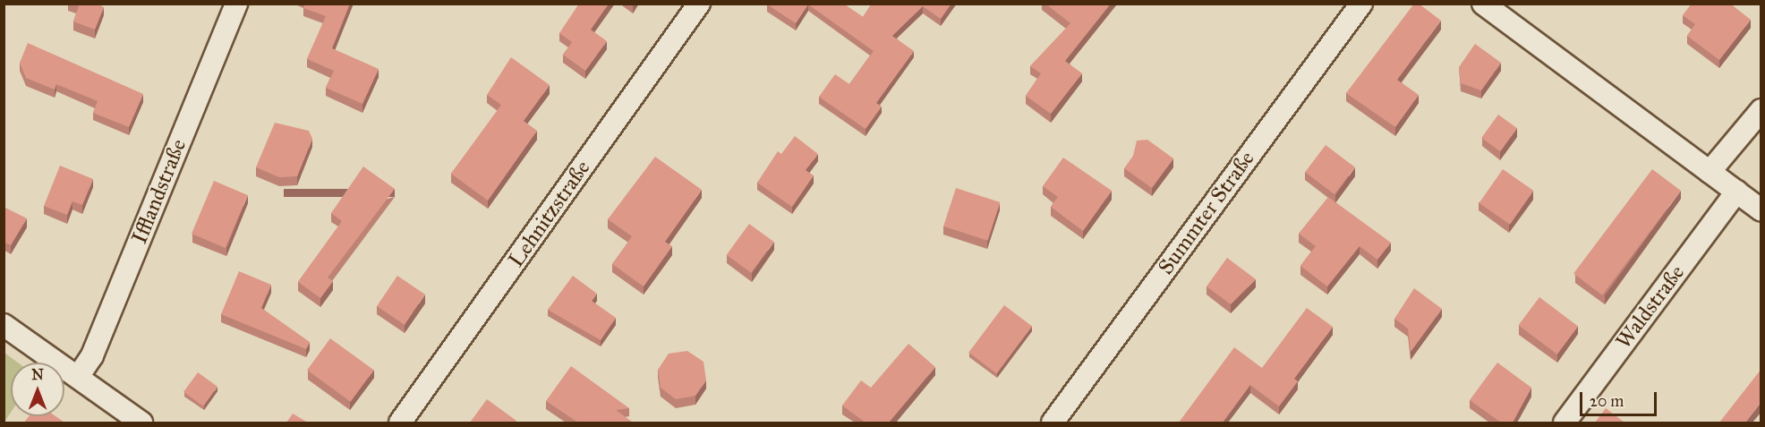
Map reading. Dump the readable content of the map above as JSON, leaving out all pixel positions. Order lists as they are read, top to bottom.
{
  "streets": {
    "street": [
      "Ifflandstraße",
      "Summter Straße",
      "Lehnitzstraße",
      "Waldstraße"
    ]
  },
  "scale_bar": "20 m",
  "north": "top"
}
